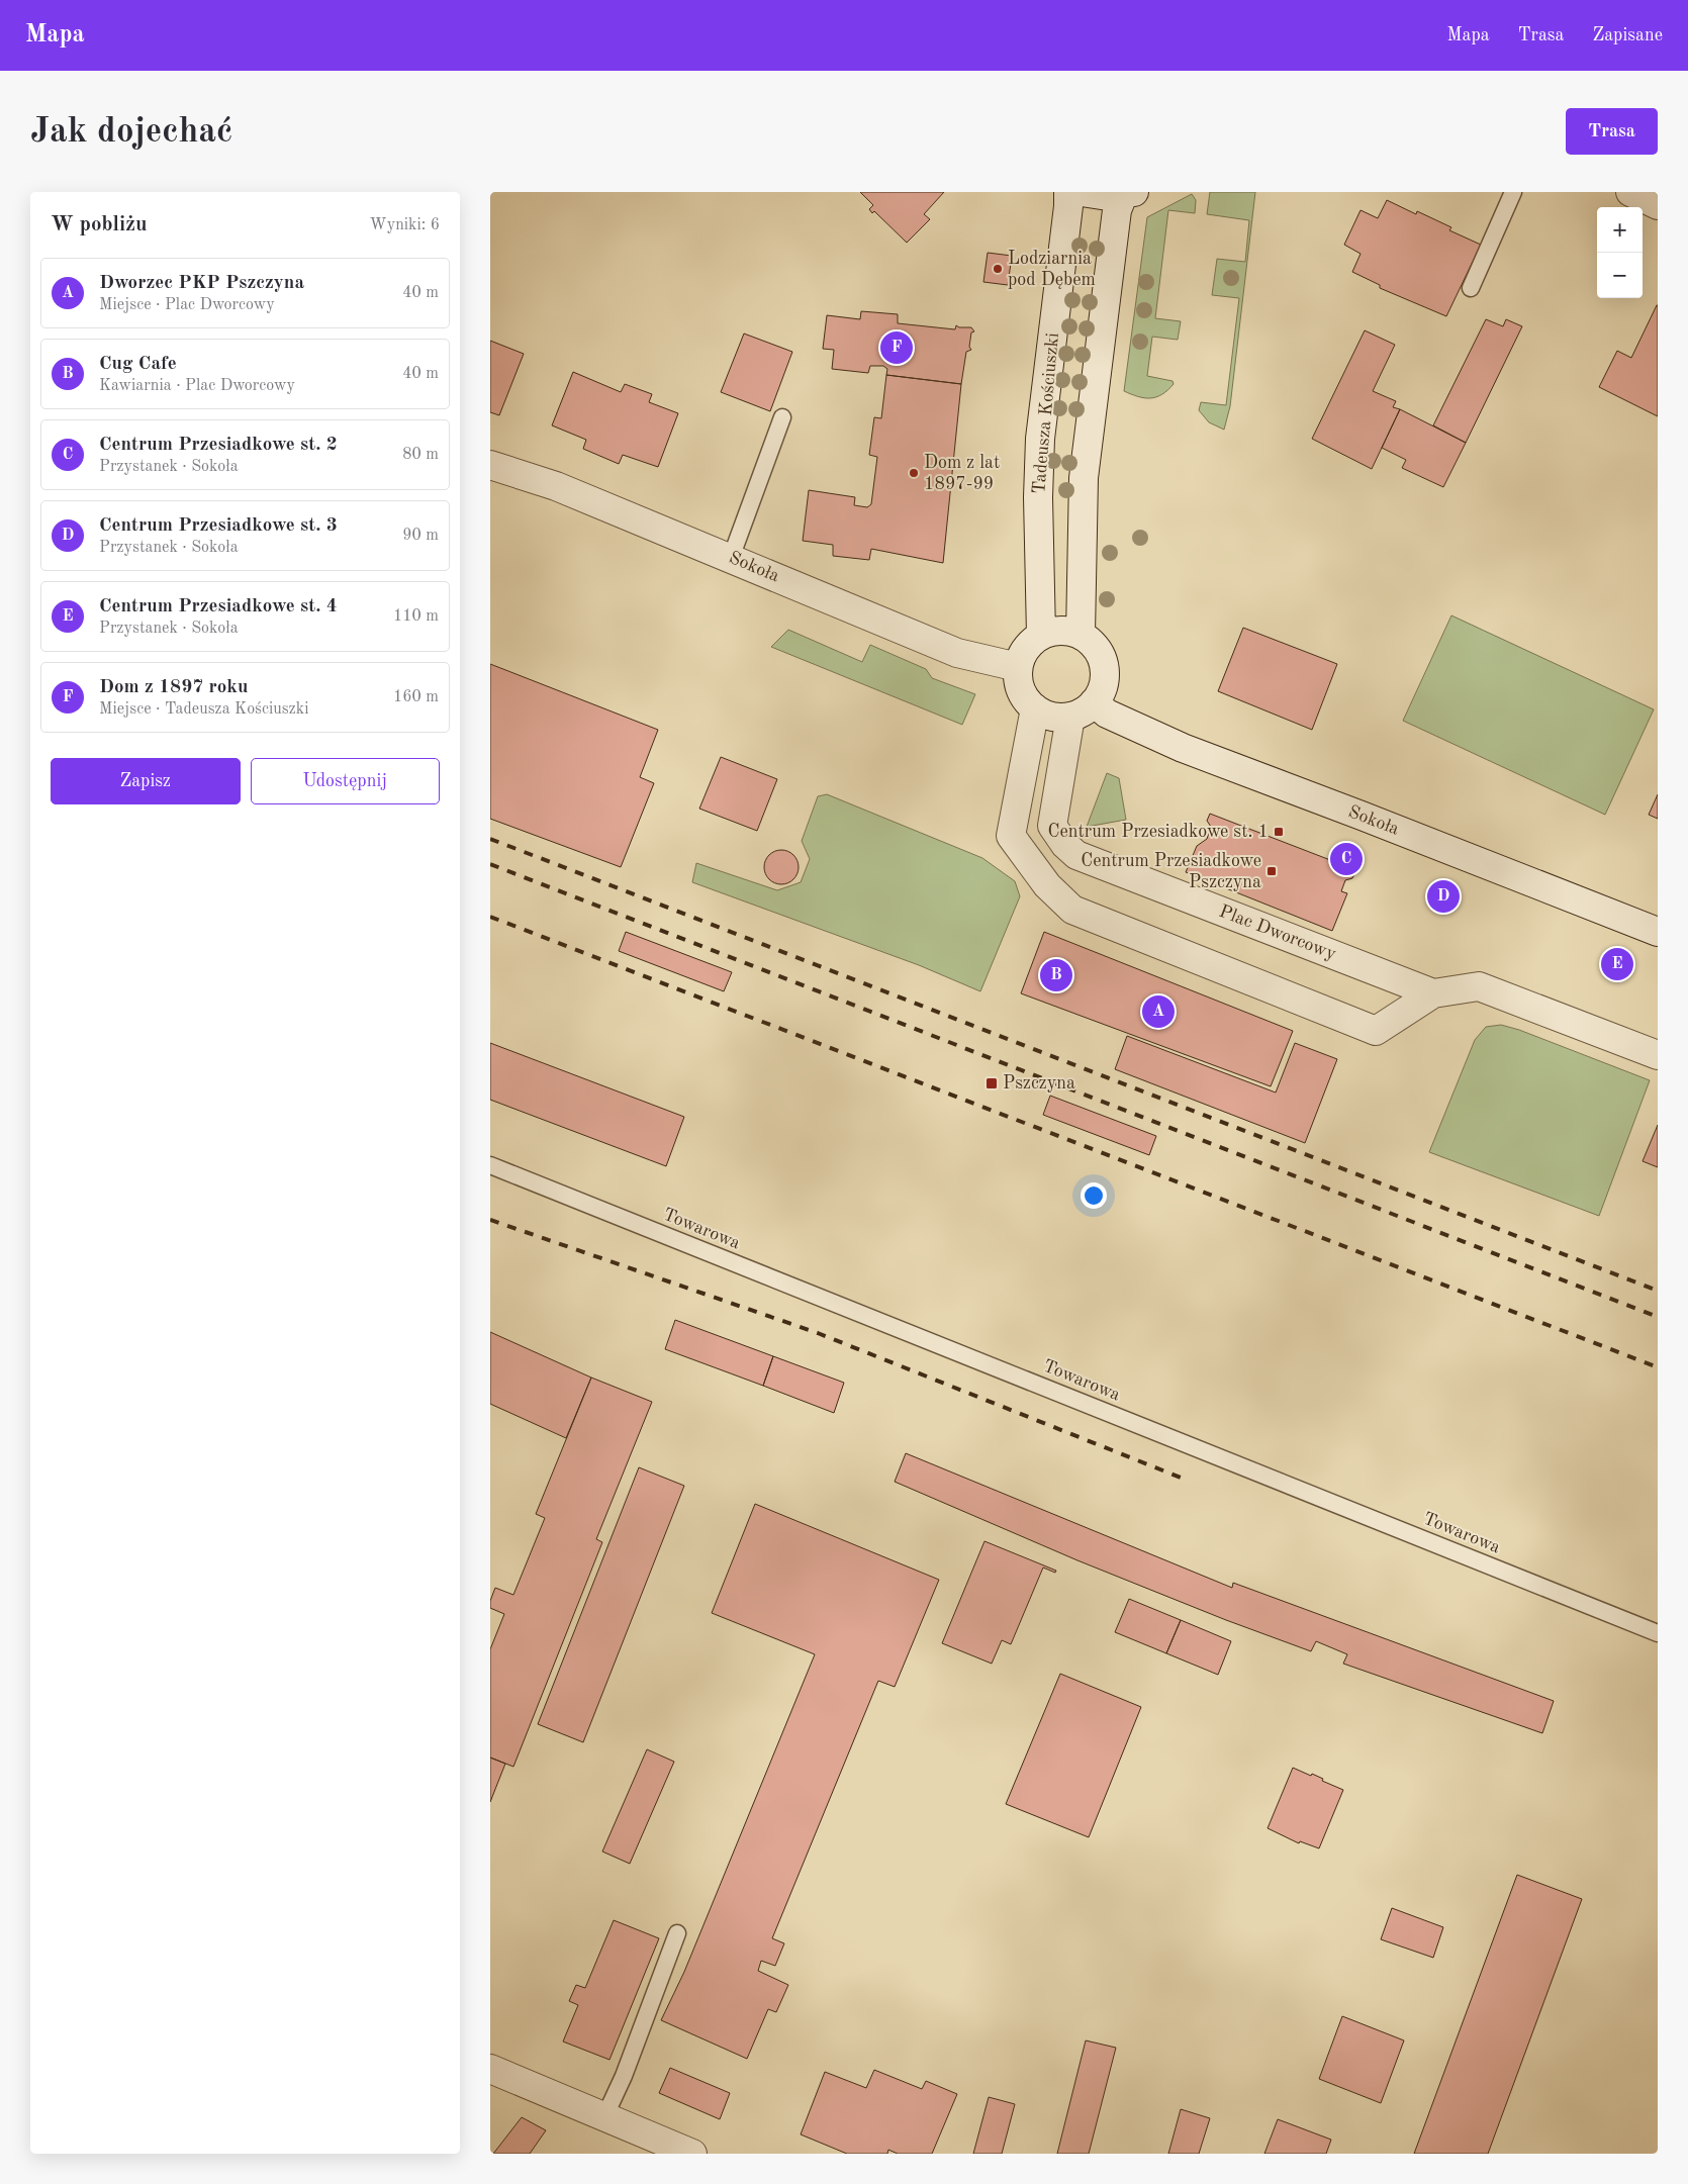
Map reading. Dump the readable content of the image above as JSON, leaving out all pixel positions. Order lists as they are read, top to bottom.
{
  "streets": {
    "street": ["Tadeusza Kościuszki", "Sokoła", "Plac Dworcowy"],
    "lane": ["Towarowa"]
  },
  "crossings": [
    ["Tadeusza Kościuszki", "Sokoła"],
    ["Tadeusza Kościuszki", "Plac Dworcowy"],
    ["Sokoła", "Plac Dworcowy"]
  ],
  "places": {
    "other": ["Lodziarnia pod Dębem", "Dom z lat 1897-99"],
    "transit": ["Centrum Przesiadkowe st. 1", "Centrum Przesiadkowe Pszczyna", "Pszczyna"]
  },
  "page": {
    "header": "Mapa",
    "nav": ["Mapa", "Trasa", "Zapisane"],
    "buttons": [
      "Trasa",
      ["Zapisz", "Udostępnij"]
    ],
    "title": "Jak dojechać",
    "heading": ["W pobliżu", "Wyniki: 6"],
    "map_buttons": ["+", "−"],
    "list": [
      {
        "mark": "A",
        "name": "Dworzec PKP Pszczyna",
        "note": "Miejsce · Plac Dworcowy",
        "value": "40 m"
      },
      {
        "mark": "B",
        "name": "Cug Cafe",
        "note": "Kawiarnia · Plac Dworcowy",
        "value": "40 m"
      },
      {
        "mark": "C",
        "name": "Centrum Przesiadkowe st. 2",
        "note": "Przystanek · Sokoła",
        "value": "80 m"
      },
      {
        "mark": "D",
        "name": "Centrum Przesiadkowe st. 3",
        "note": "Przystanek · Sokoła",
        "value": "90 m"
      },
      {
        "mark": "E",
        "name": "Centrum Przesiadkowe st. 4",
        "note": "Przystanek · Sokoła",
        "value": "110 m"
      },
      {
        "mark": "F",
        "name": "Dom z 1897 roku",
        "note": "Miejsce · Tadeusza Kościuszki",
        "value": "160 m"
      }
    ],
    "pins": [
      "F",
      "C",
      "D",
      "E",
      "B",
      "A"
    ]
  }
}
